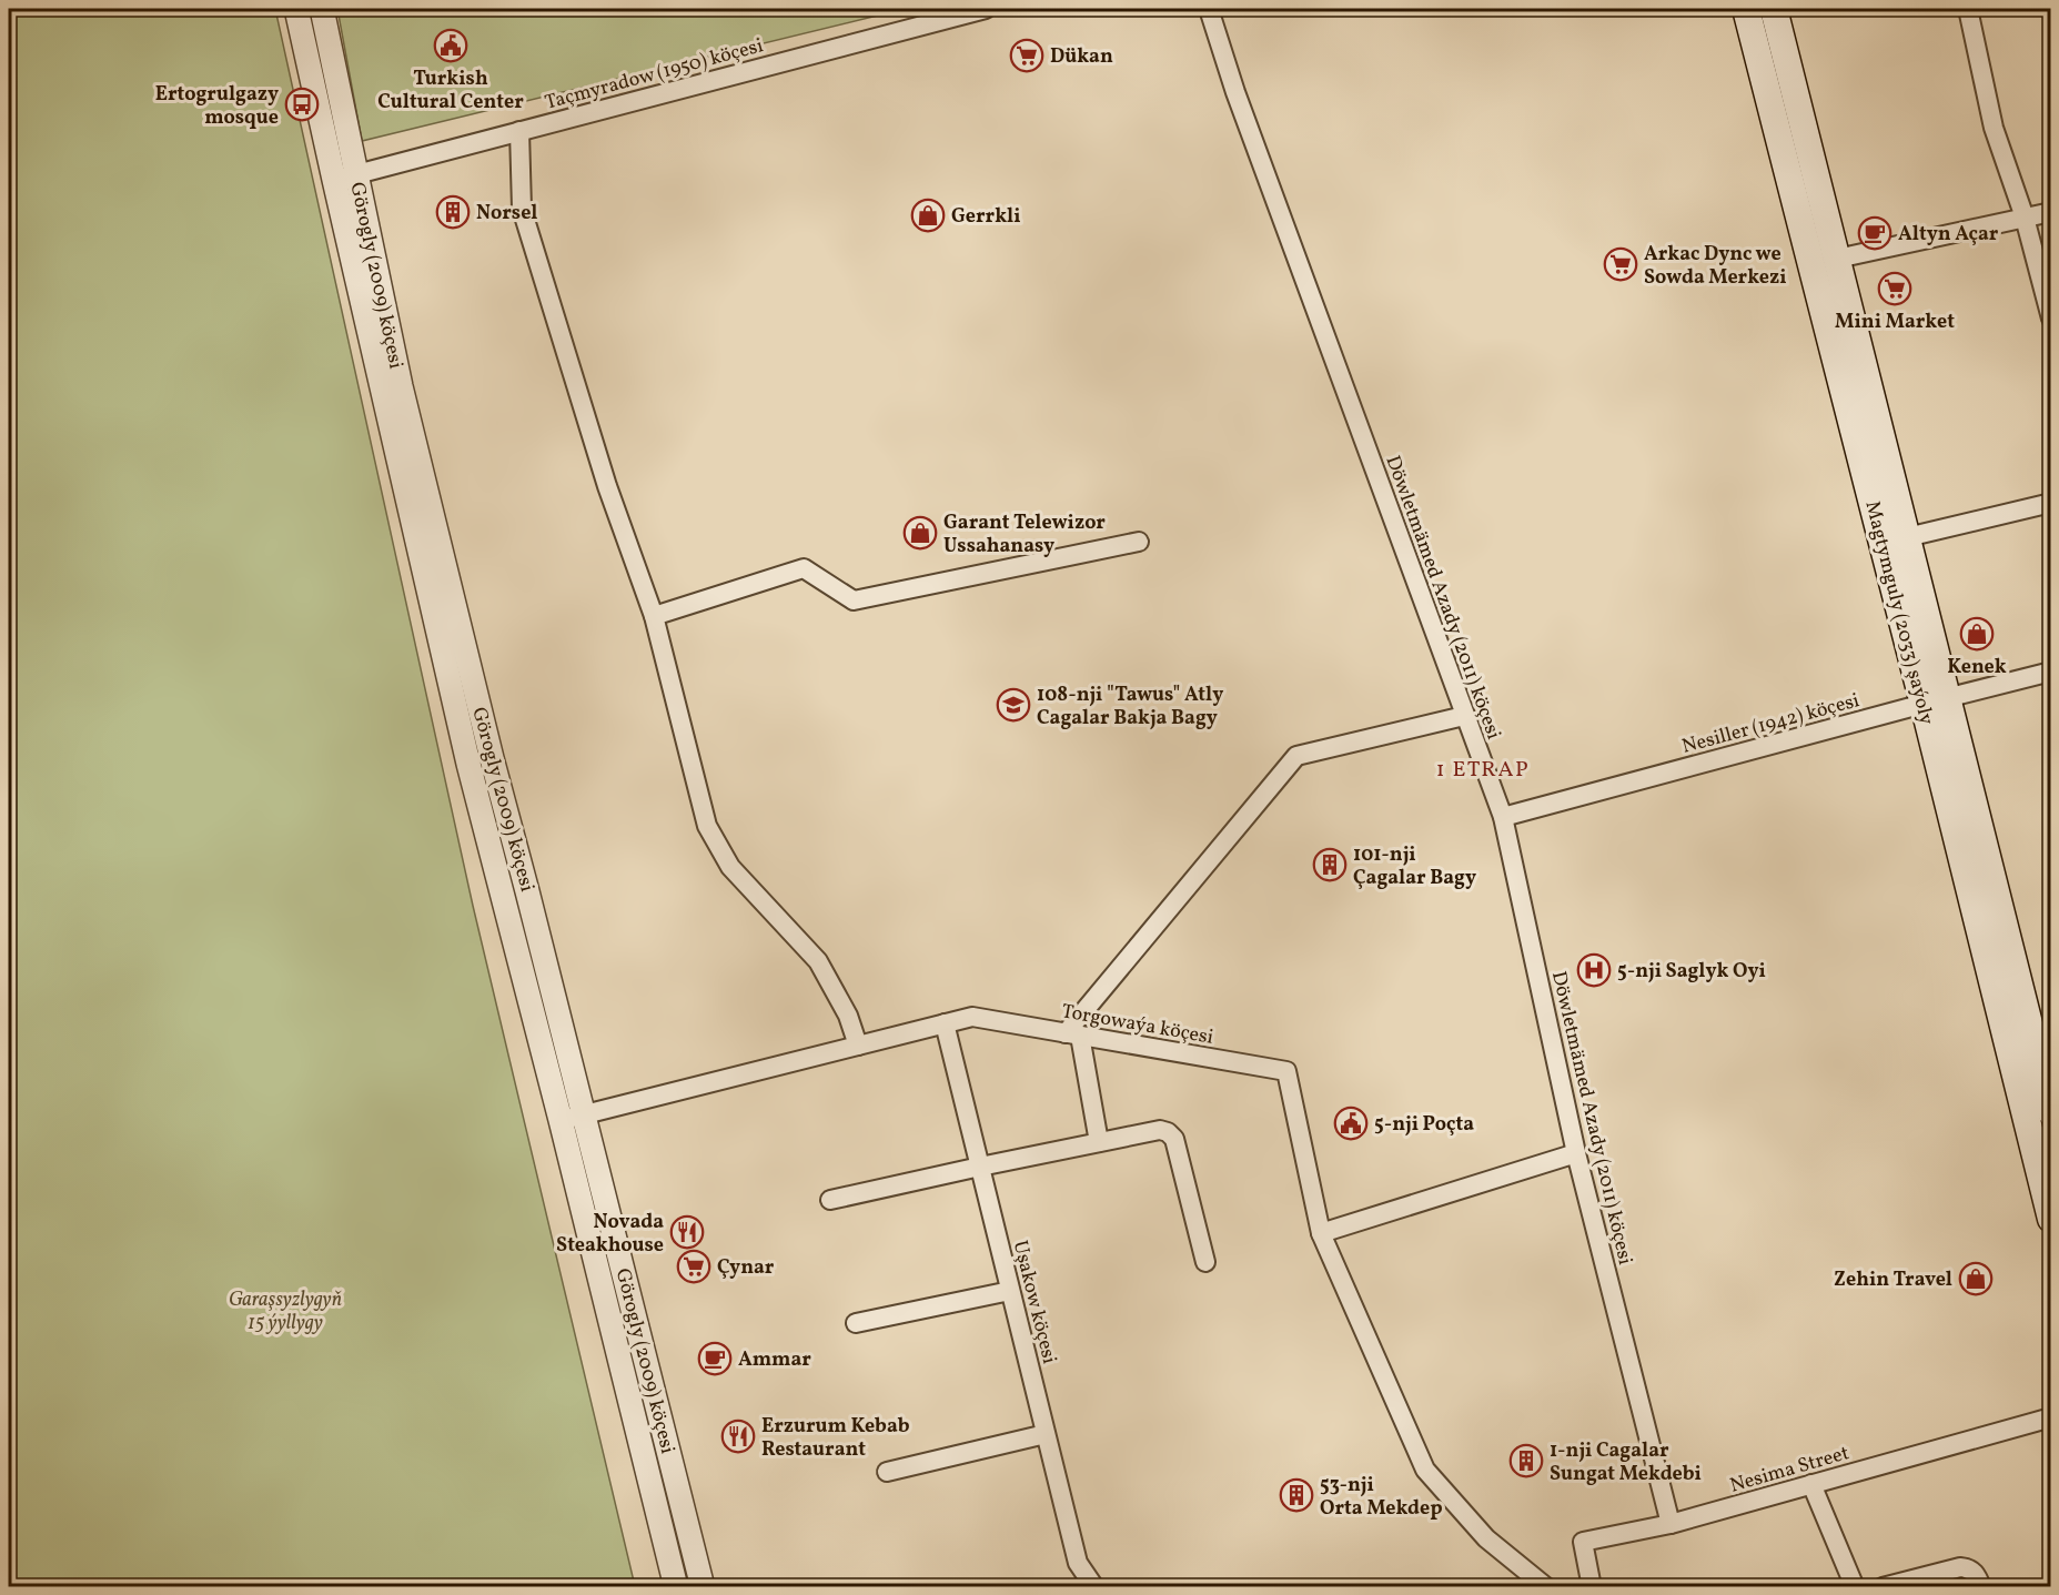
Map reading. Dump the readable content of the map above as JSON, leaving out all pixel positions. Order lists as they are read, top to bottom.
{
  "streets": {
    "main road": ["Magtymguly (2033) şaýoly"],
    "street": [
      "Taçmyradow (1950) köçesi",
      "Görogly (2009) köçesi",
      "Döwletmämed Azady (2011) köçesi",
      "Nesiller (1942) köçesi",
      "Torgowaýa köçesi",
      "Uşakow köçesi",
      "Nesima Street"
    ]
  },
  "crossings": [
    ["Taçmyradow (1950) köçesi", "Görogly (2009) köçesi"],
    ["Görogly (2009) köçesi", "Torgowaýa köçesi"],
    ["Döwletmämed Azady (2011) köçesi", "Nesiller (1942) köçesi"],
    ["Döwletmämed Azady (2011) köçesi", "Nesima Street"],
    ["Magtymguly (2033) şaýoly", "Nesiller (1942) köçesi"],
    ["Torgowaýa köçesi", "Uşakow köçesi"]
  ],
  "districts": ["1 ETRAP"],
  "parks": ["Garaşsyzlygyň 15 ýyllygy"],
  "places": {
    "public building": ["Turkish Cultural Center", "5-nji Poçta"],
    "supermarket": [
      "Dükan",
      "Arkac Dync we Sowda Merkezi",
      "Mini Market",
      "Çynar"
    ],
    "bus stop": ["Ertogrulgazy mosque"],
    "building": [
      "Norsel",
      "101-nji Çagalar Bagy",
      "1-nji Cagalar Sungat Mekdebi",
      "53-nji Orta Mekdep"
    ],
    "shop": [
      "Gerrkli",
      "Garant Telewizor Ussahanasy",
      "Kenek",
      "Zehin Travel"
    ],
    "cafe": ["Altyn Açar", "Ammar"],
    "school or university": ["108-nji \"Tawus\" Atly Cagalar Bakja Bagy"],
    "hospital": ["5-nji Saglyk Oyi"],
    "restaurant": ["Novada Steakhouse", "Erzurum Kebab Restaurant"]
  }
}
